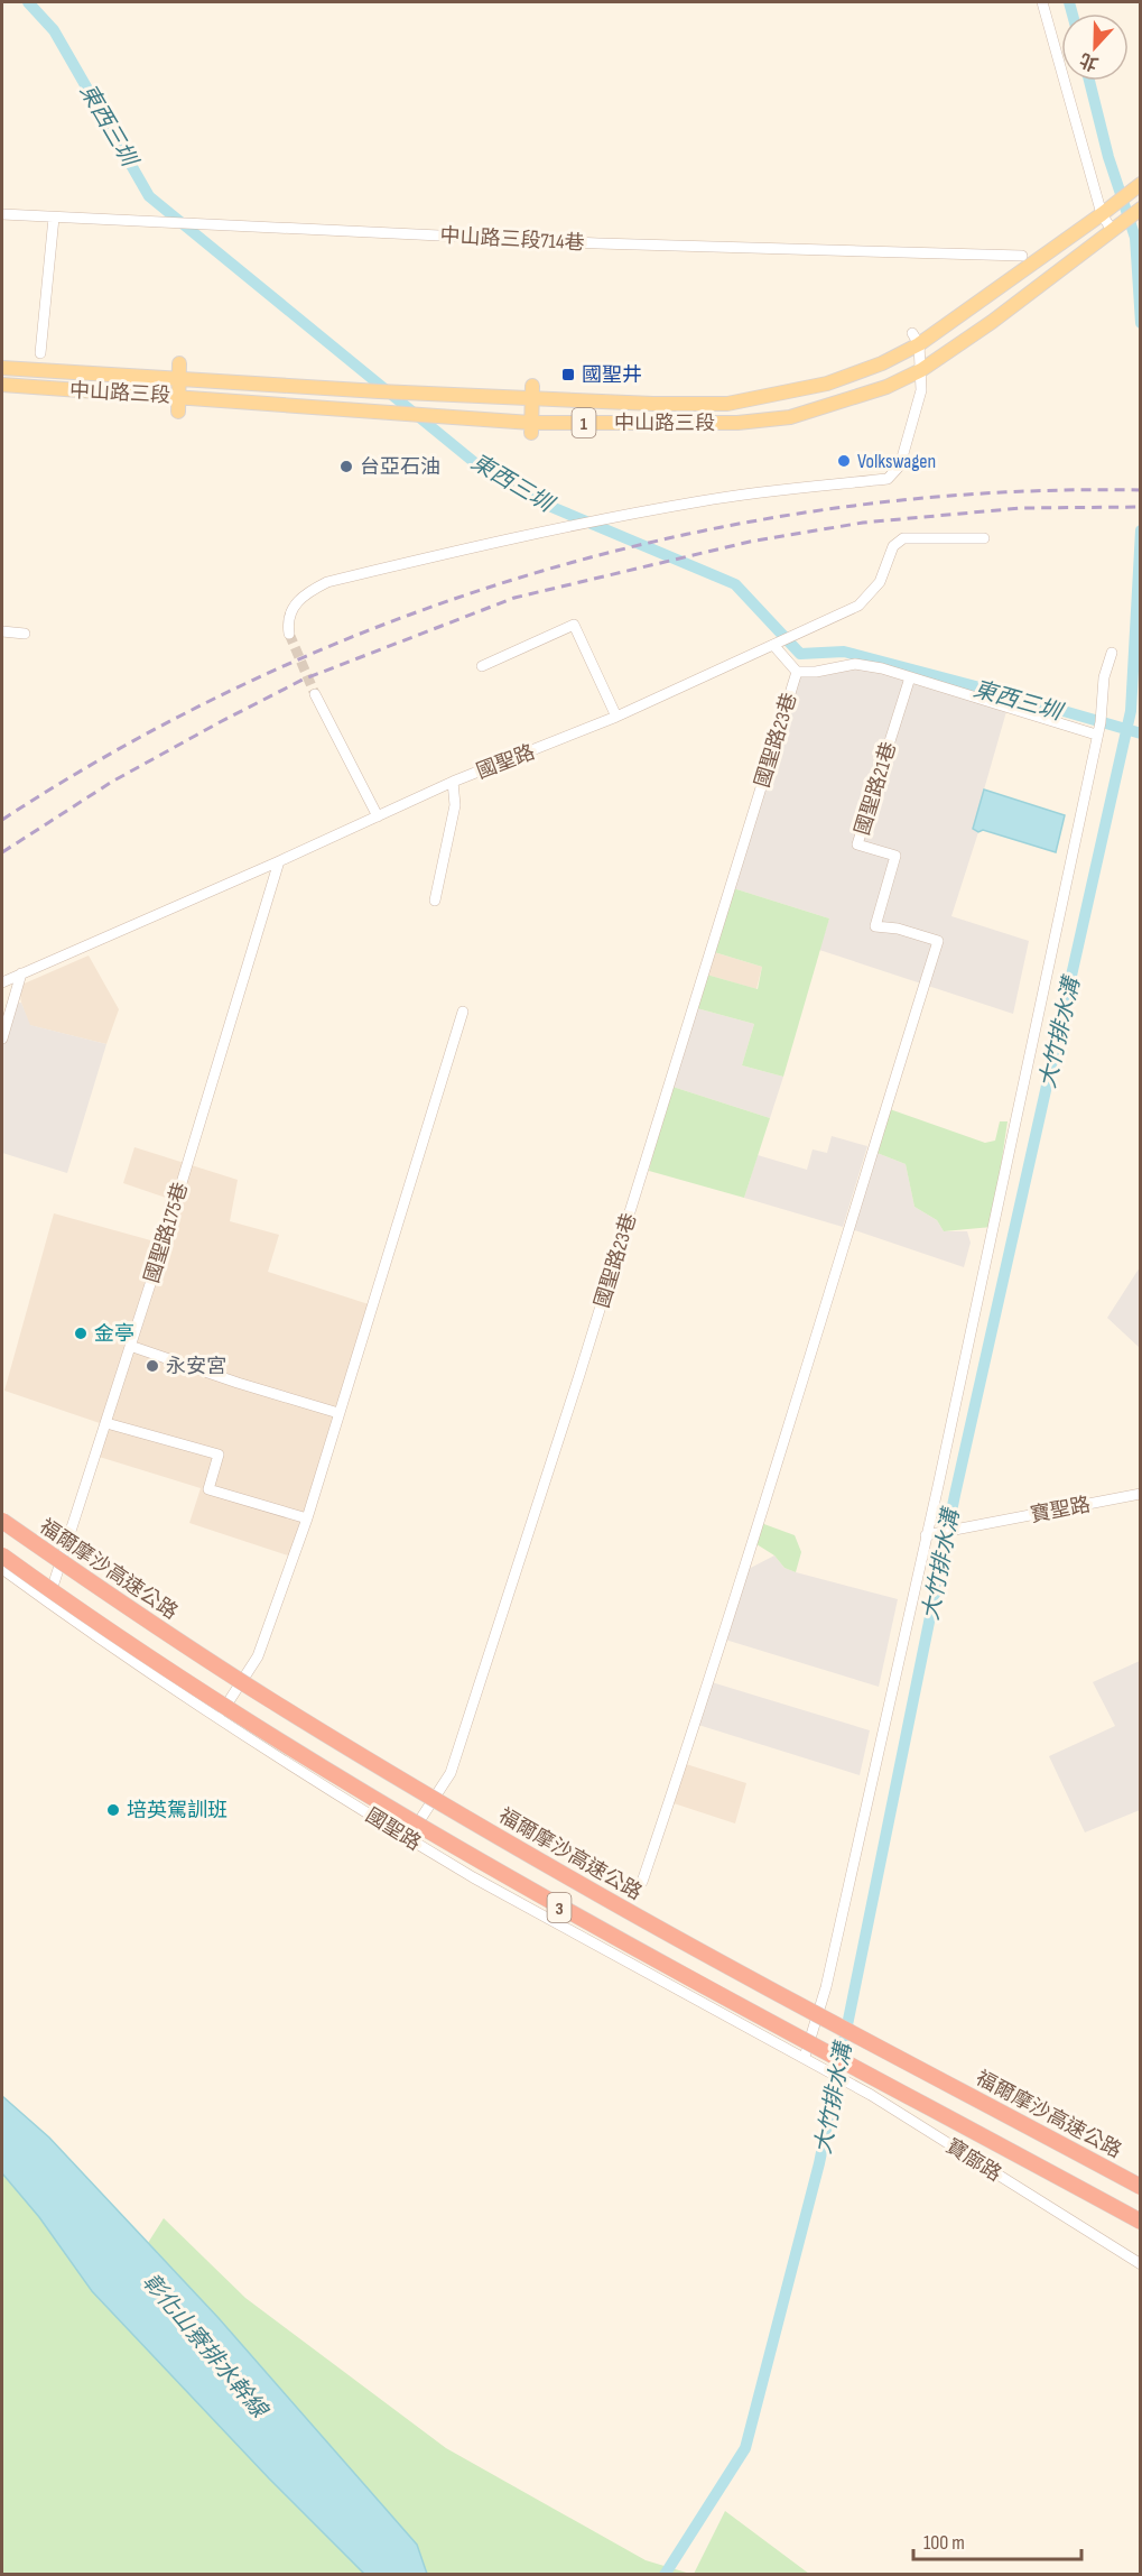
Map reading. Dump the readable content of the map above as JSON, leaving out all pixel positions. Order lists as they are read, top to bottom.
{
  "streets": {
    "highway": ["福爾摩沙高速公路", "3"],
    "main road": ["中山路三段", "1"],
    "street": [
      "中山路三段714巷",
      "國聖路23巷",
      "國聖路",
      "國聖路21巷",
      "國聖路175巷",
      "寶聖路",
      "寶廍路"
    ]
  },
  "crossings": [
    ["中山路三段", "1"],
    ["國聖路23巷", "國聖路"],
    ["國聖路", "國聖路175巷"],
    ["國聖路", "寶廍路"]
  ],
  "water": ["東西三圳", "大竹排水溝", "彰化山寮排水幹線"],
  "places": {
    "transit": ["國聖井"],
    "other": [
      "Volkswagen",
      "台亞石油",
      "金亭",
      "永安宮",
      "培英駕訓班"
    ]
  },
  "scale_bar": "100 m",
  "north": "bottom"
}
